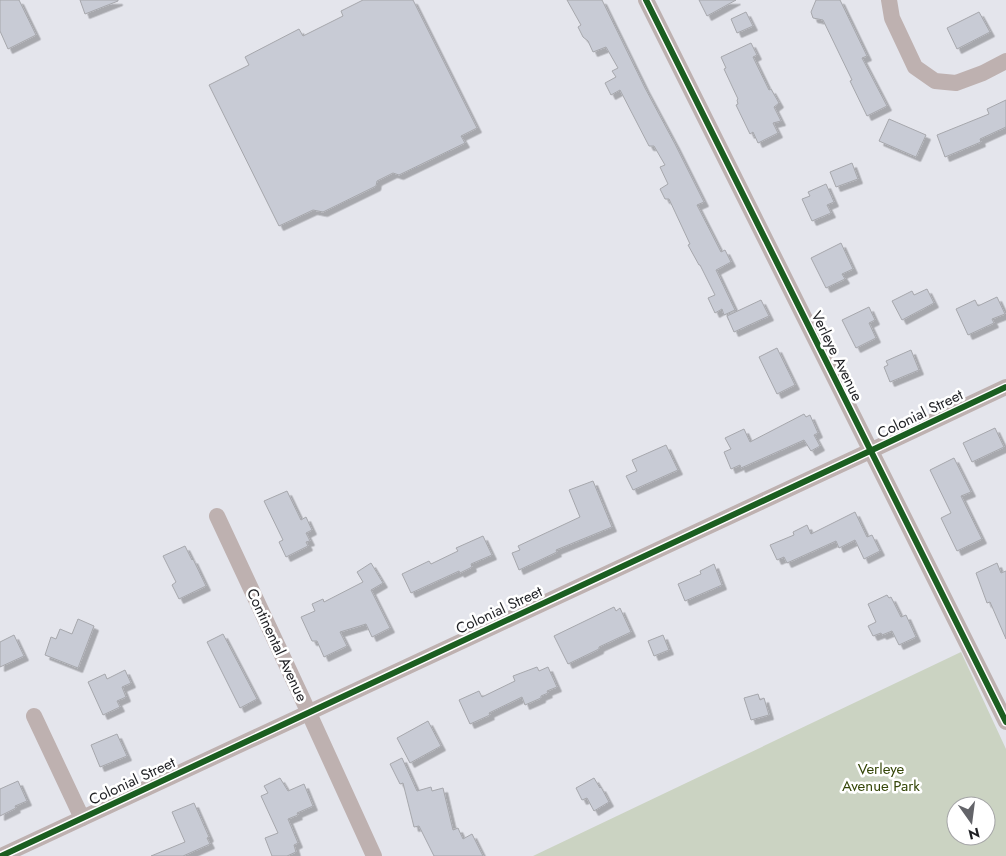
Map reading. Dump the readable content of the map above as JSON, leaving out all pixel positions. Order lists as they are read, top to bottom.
{
  "streets": {
    "street": ["Verleye Avenue", "Colonial Street", "Continental Avenue"]
  },
  "crossings": [
    ["Verleye Avenue", "Colonial Street"],
    ["Colonial Street", "Continental Avenue"]
  ],
  "parks": ["Verleye Avenue Park"],
  "north": "bottom"
}
